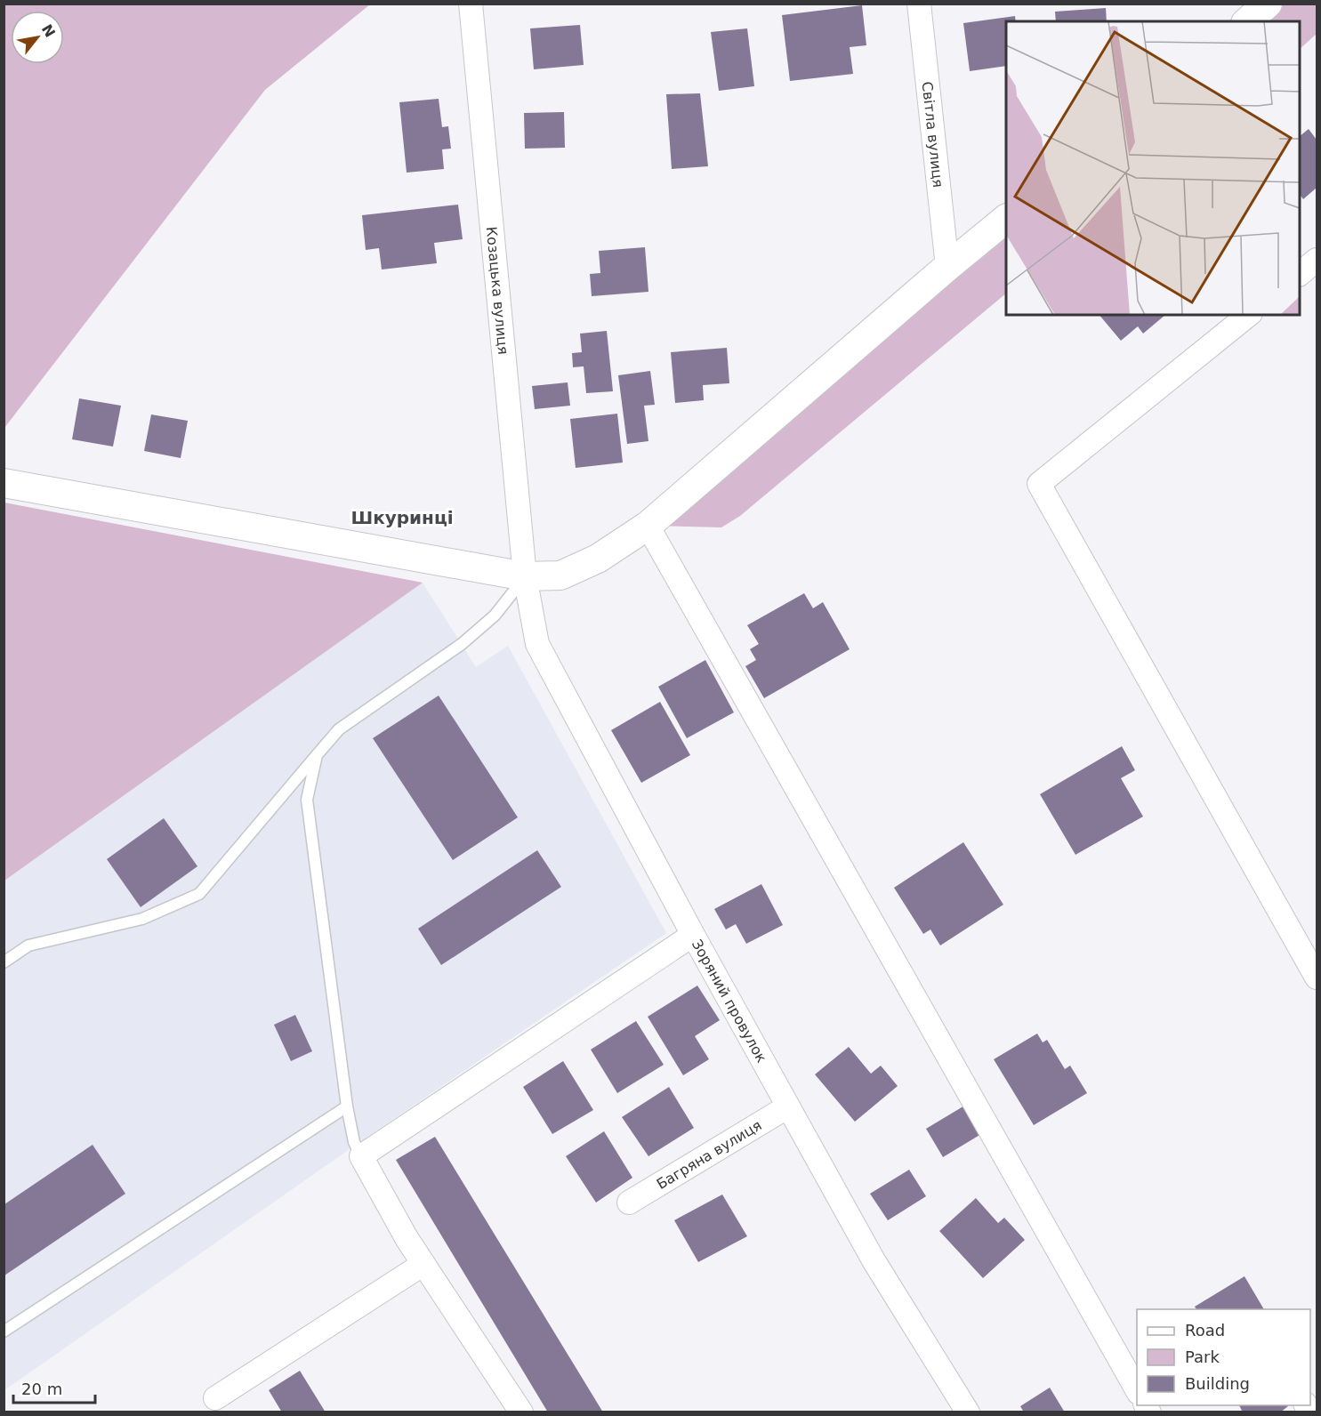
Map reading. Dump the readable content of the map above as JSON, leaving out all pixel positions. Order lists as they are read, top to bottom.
{
  "streets": {
    "street": [
      "Світла вулиця",
      "Козацька вулиця",
      "Зоряний провулок",
      "Багряна вулиця"
    ]
  },
  "crossings": [
    ["Козацька вулиця", "Зоряний провулок"],
    ["Зоряний провулок", "Багряна вулиця"]
  ],
  "districts": ["Шкуринці"],
  "legend": ["Road", "Park", "Building"],
  "scale_bar": "20 m",
  "north": "top right"
}
